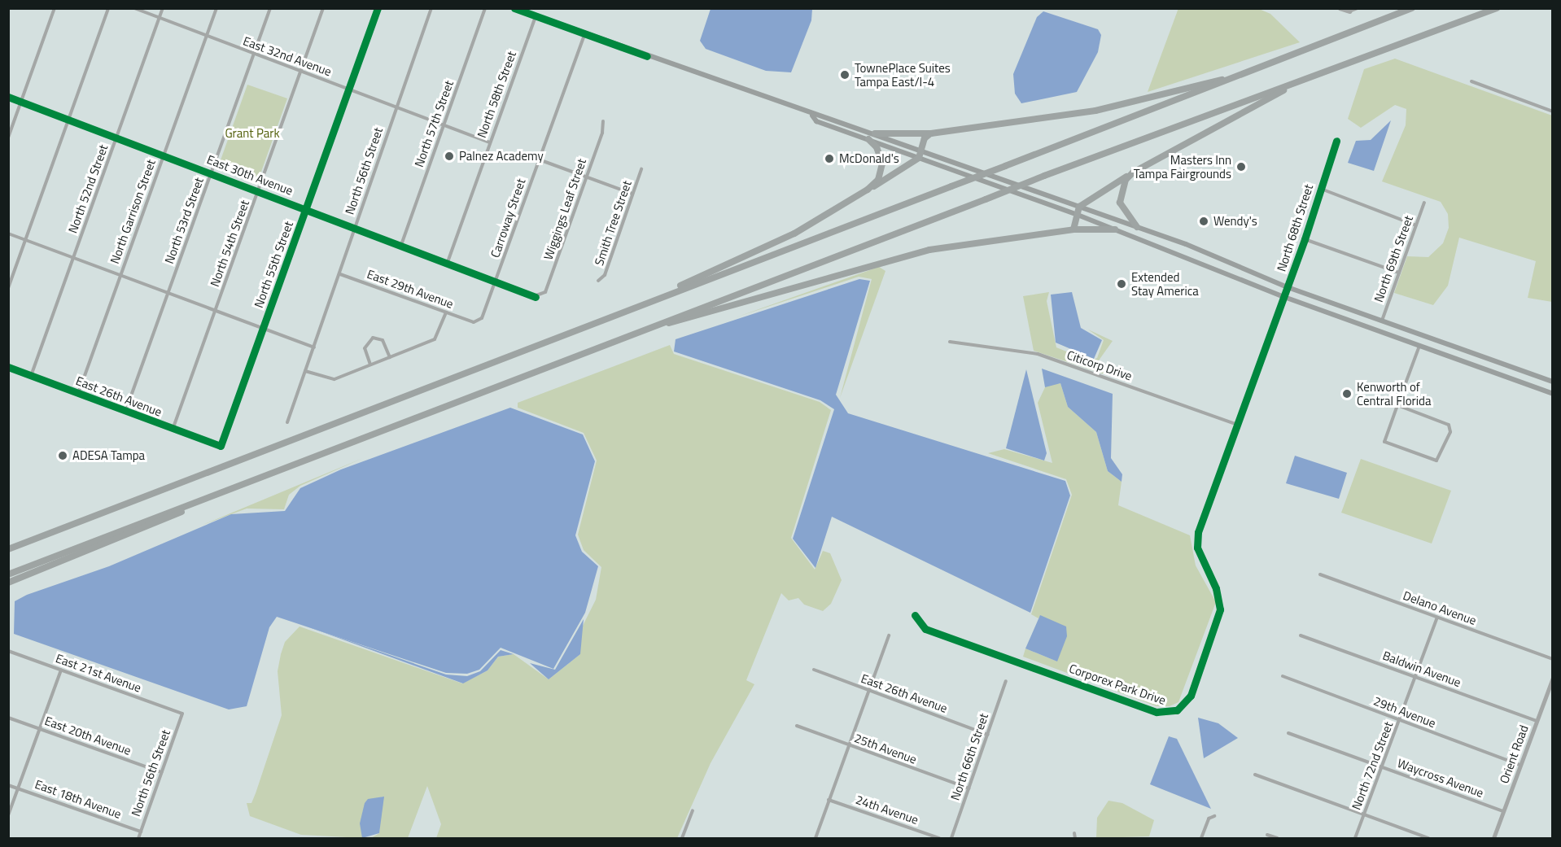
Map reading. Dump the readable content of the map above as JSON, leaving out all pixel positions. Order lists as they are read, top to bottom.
{
  "streets": {
    "street": [
      "East 32nd Avenue",
      "North 58th Street",
      "North 57th Street",
      "North 56th Street",
      "East 30th Avenue",
      "North 52nd Street",
      "Wiggings Leaf Street",
      "North Garrison Street",
      "Carroway Street",
      "North 53rd Street",
      "Smith Tree Street",
      "North 68th Street",
      "North 54th Street",
      "North 69th Street",
      "North 55th Street",
      "East 29th Avenue",
      "Citicorp Drive",
      "East 26th Avenue",
      "Delano Avenue",
      "Baldwin Avenue",
      "East 21st Avenue",
      "Corporex Park Drive",
      "29th Avenue",
      "East 20th Avenue",
      "25th Avenue",
      "Orient Road",
      "North 66th Street",
      "North 72nd Street",
      "Waycross Avenue",
      "East 18th Avenue",
      "24th Avenue"
    ]
  },
  "crossings": [
    ["East 32nd Avenue", "North 58th Street"],
    ["East 32nd Avenue", "North 57th Street"],
    ["East 32nd Avenue", "North 56th Street"],
    ["East 32nd Avenue", "North 52nd Street"],
    ["East 32nd Avenue", "North Garrison Street"],
    ["East 32nd Avenue", "North 53rd Street"],
    ["East 32nd Avenue", "North 54th Street"],
    ["East 32nd Avenue", "North 55th Street"],
    ["North 58th Street", "East 30th Avenue"],
    ["North 57th Street", "East 30th Avenue"],
    ["North 56th Street", "East 30th Avenue"],
    ["North 56th Street", "East 29th Avenue"],
    ["North 56th Street", "East 21st Avenue"],
    ["North 56th Street", "East 20th Avenue"],
    ["North 56th Street", "East 18th Avenue"],
    ["East 30th Avenue", "North 52nd Street"],
    ["East 30th Avenue", "Wiggings Leaf Street"],
    ["East 30th Avenue", "North Garrison Street"],
    ["East 30th Avenue", "Carroway Street"],
    ["East 30th Avenue", "North 53rd Street"],
    ["East 30th Avenue", "North 54th Street"],
    ["East 30th Avenue", "North 55th Street"],
    ["North 52nd Street", "East 26th Avenue"],
    ["North Garrison Street", "East 26th Avenue"],
    ["Carroway Street", "East 29th Avenue"],
    ["North 53rd Street", "East 26th Avenue"],
    ["North 68th Street", "Corporex Park Drive"],
    ["North 54th Street", "East 26th Avenue"],
    ["North 55th Street", "East 26th Avenue"],
    ["Citicorp Drive", "Corporex Park Drive"],
    ["East 26th Avenue", "North 66th Street"],
    ["Delano Avenue", "North 72nd Street"],
    ["Baldwin Avenue", "Orient Road"],
    ["Baldwin Avenue", "North 72nd Street"],
    ["29th Avenue", "Orient Road"],
    ["29th Avenue", "North 72nd Street"],
    ["25th Avenue", "North 66th Street"],
    ["Orient Road", "Waycross Avenue"],
    ["North 72nd Street", "Waycross Avenue"]
  ],
  "parks": ["Grant Park"],
  "places": [
    "TownePlace Suites Tampa East/I-4",
    "Palnez Academy",
    "McDonald's",
    "Masters Inn Tampa Fairgrounds",
    "Wendy's",
    "Extended Stay America",
    "Kenworth of Central Florida",
    "ADESA Tampa"
  ]
}
